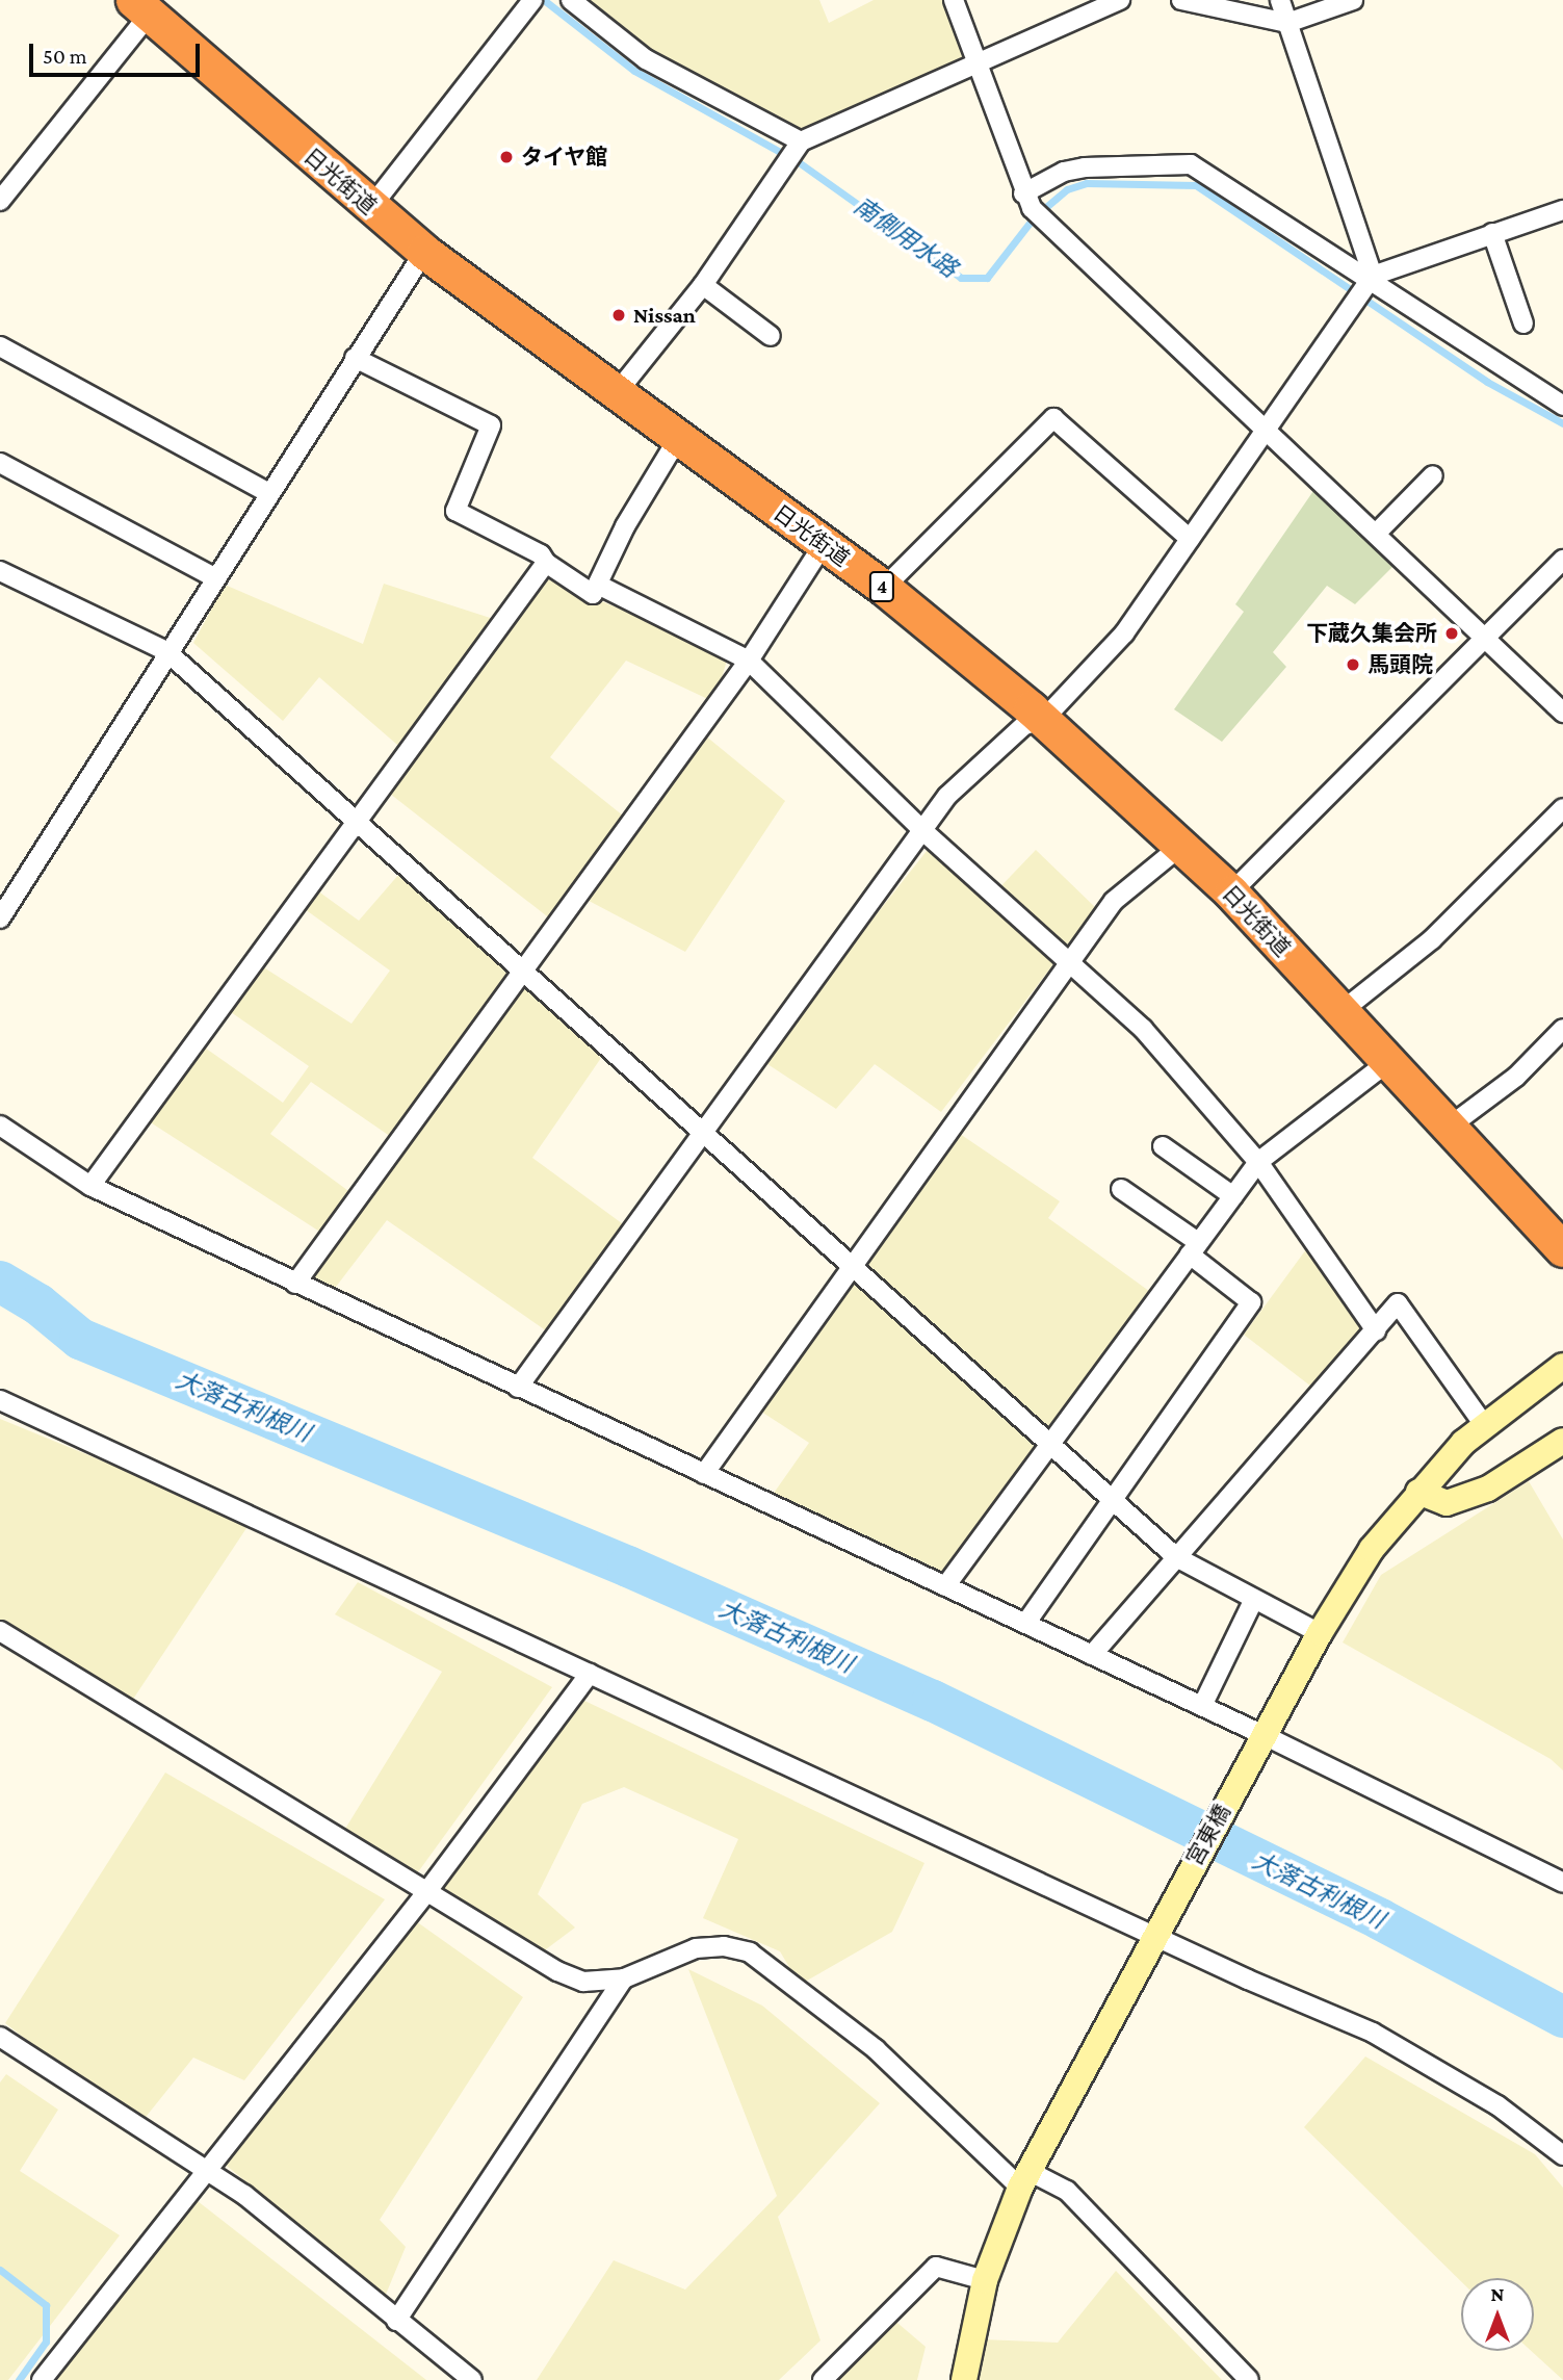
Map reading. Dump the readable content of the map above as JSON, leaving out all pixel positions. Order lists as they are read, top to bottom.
{
  "streets": {
    "highway": ["日光街道", "4"],
    "street": ["宮東橋"]
  },
  "water": ["南側用水路", "大落古利根川"],
  "places": [
    "タイヤ館",
    "Nissan",
    "下蔵久集会所",
    "馬頭院"
  ],
  "scale_bar": "50 m",
  "north": "top"
}
